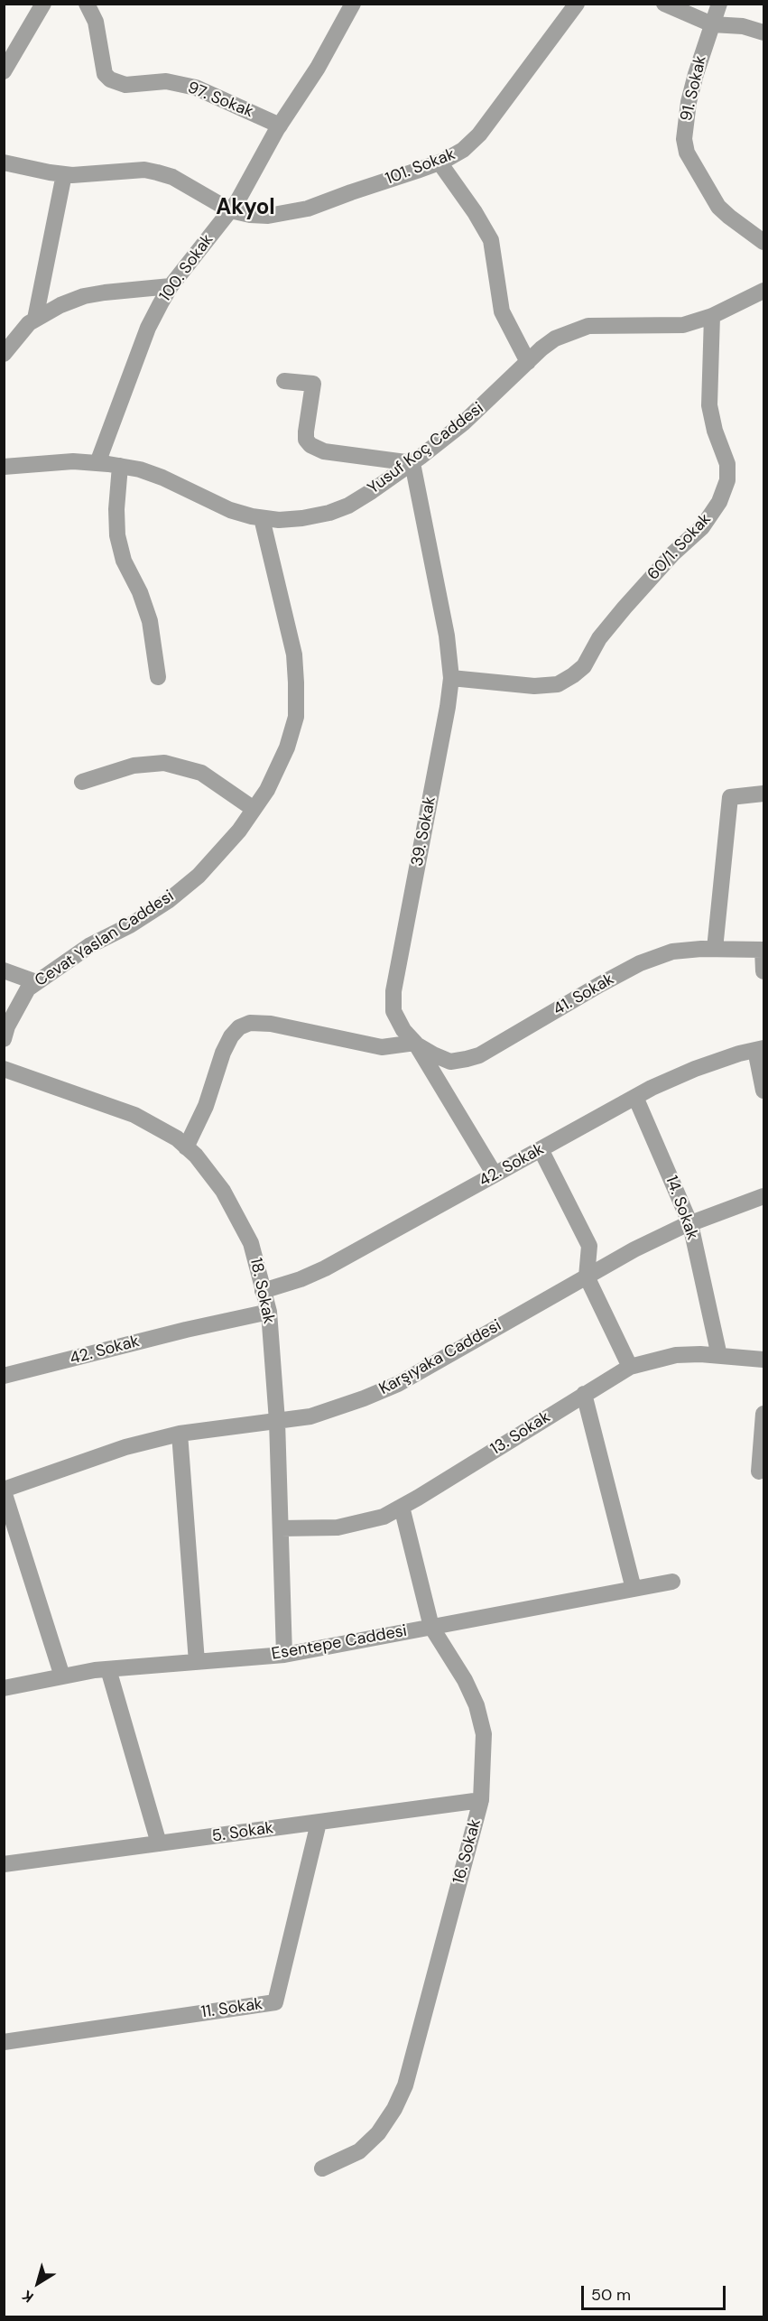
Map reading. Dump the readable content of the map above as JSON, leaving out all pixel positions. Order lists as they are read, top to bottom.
{
  "streets": {
    "street": [
      "91. Sokak",
      "97. Sokak",
      "101. Sokak",
      "100. Sokak",
      "Yusuf Koç Caddesi",
      "60/1. Sokak",
      "39. Sokak",
      "Cevat Yaslan Caddesi",
      "41. Sokak",
      "42. Sokak",
      "14. Sokak",
      "18. Sokak",
      "Karşıyaka Caddesi",
      "13. Sokak",
      "Esentepe Caddesi",
      "5. Sokak",
      "16. Sokak",
      "11. Sokak"
    ]
  },
  "crossings": [
    ["97. Sokak", "100. Sokak"],
    ["101. Sokak", "100. Sokak"],
    ["100. Sokak", "Yusuf Koç Caddesi"],
    ["Yusuf Koç Caddesi", "60/1. Sokak"],
    ["Yusuf Koç Caddesi", "39. Sokak"],
    ["Yusuf Koç Caddesi", "Cevat Yaslan Caddesi"],
    ["60/1. Sokak", "39. Sokak"],
    ["39. Sokak", "41. Sokak"],
    ["39. Sokak", "42. Sokak"],
    ["42. Sokak", "14. Sokak"],
    ["42. Sokak", "18. Sokak"],
    ["14. Sokak", "Karşıyaka Caddesi"],
    ["14. Sokak", "13. Sokak"],
    ["18. Sokak", "Karşıyaka Caddesi"],
    ["18. Sokak", "13. Sokak"],
    ["18. Sokak", "Esentepe Caddesi"],
    ["13. Sokak", "16. Sokak"],
    ["Esentepe Caddesi", "16. Sokak"],
    ["5. Sokak", "16. Sokak"],
    ["5. Sokak", "11. Sokak"]
  ],
  "districts": ["Akyol"],
  "scale_bar": "50 m",
  "north": "bottom left"
}
